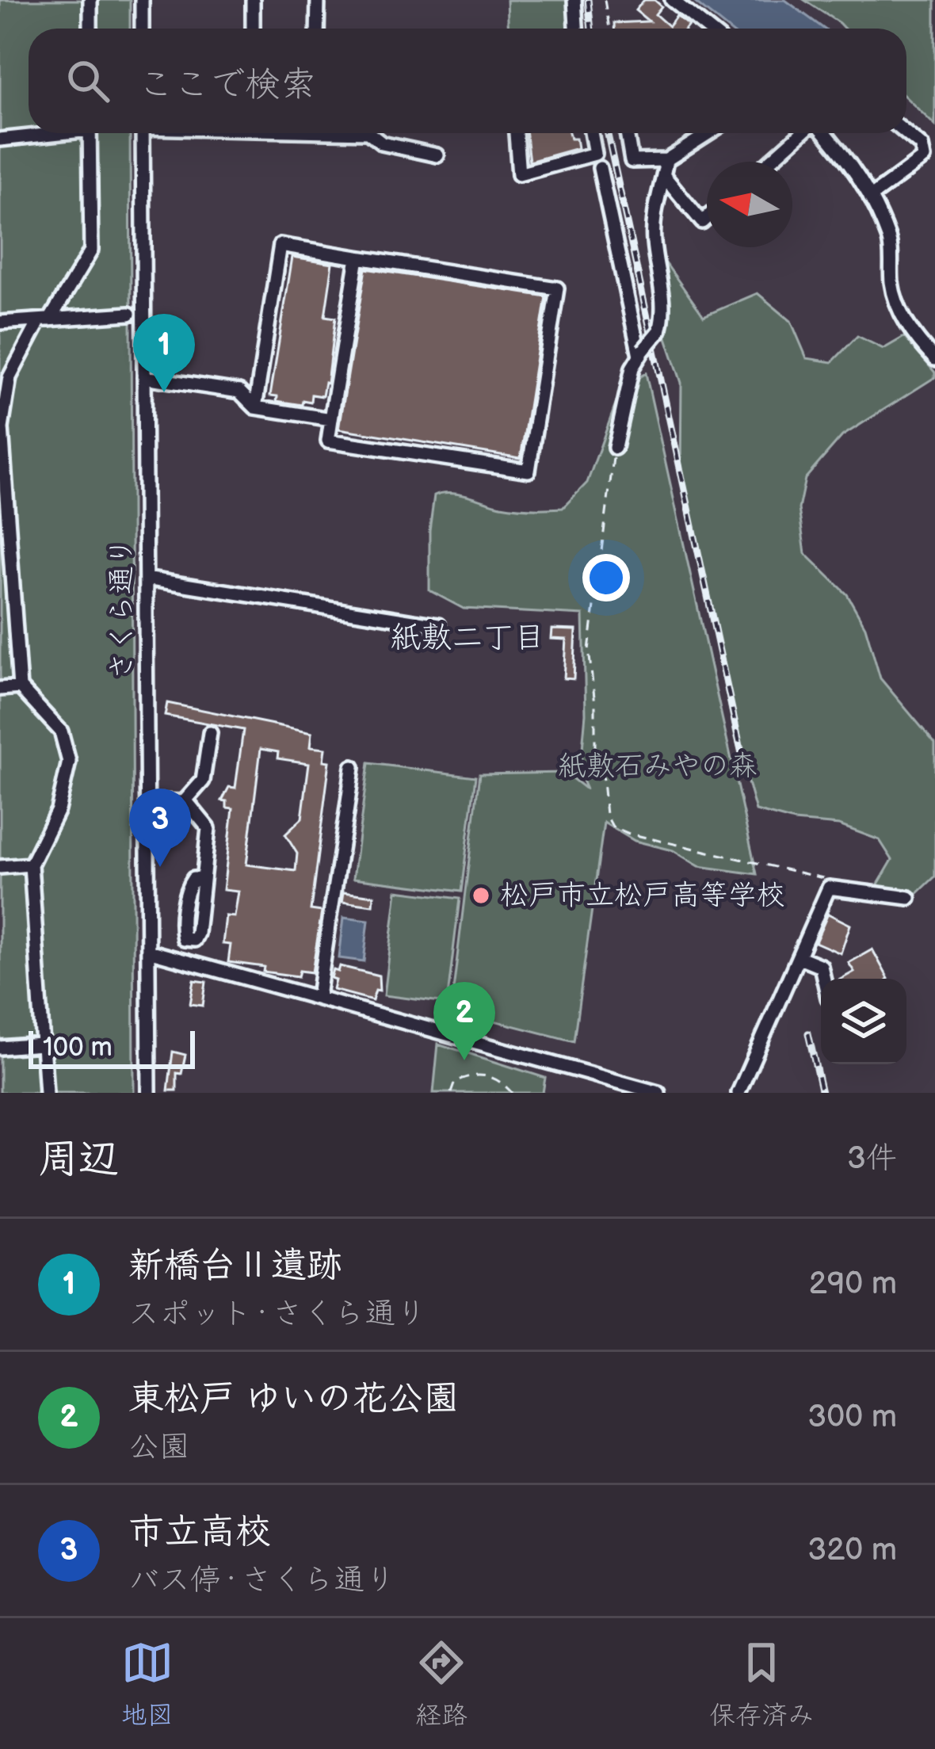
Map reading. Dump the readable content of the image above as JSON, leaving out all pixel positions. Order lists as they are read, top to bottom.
{
  "streets": {
    "street": ["さくら通り"]
  },
  "districts": ["紙敷二丁目"],
  "parks": ["紙敷石みやの森"],
  "places": ["松戸市立松戸高等学校"],
  "scale_bar": "100 m",
  "north": "left",
  "page": {
    "search": "ここで検索",
    "pins": ["1", "3", "2"],
    "scale": "100 m",
    "heading": ["周辺", "3件"],
    "list": [
      {
        "mark": "1",
        "name": "新橋台Ⅱ遺跡",
        "note": "スポット · さくら通り",
        "value": "290 m"
      },
      {
        "mark": "2",
        "name": "東松戸 ゆいの花公園",
        "note": "公園",
        "value": "300 m"
      },
      {
        "mark": "3",
        "name": "市立高校",
        "note": "バス停 · さくら通り",
        "value": "320 m"
      }
    ],
    "nav": ["地図", "経路", "保存済み"]
  }
}
